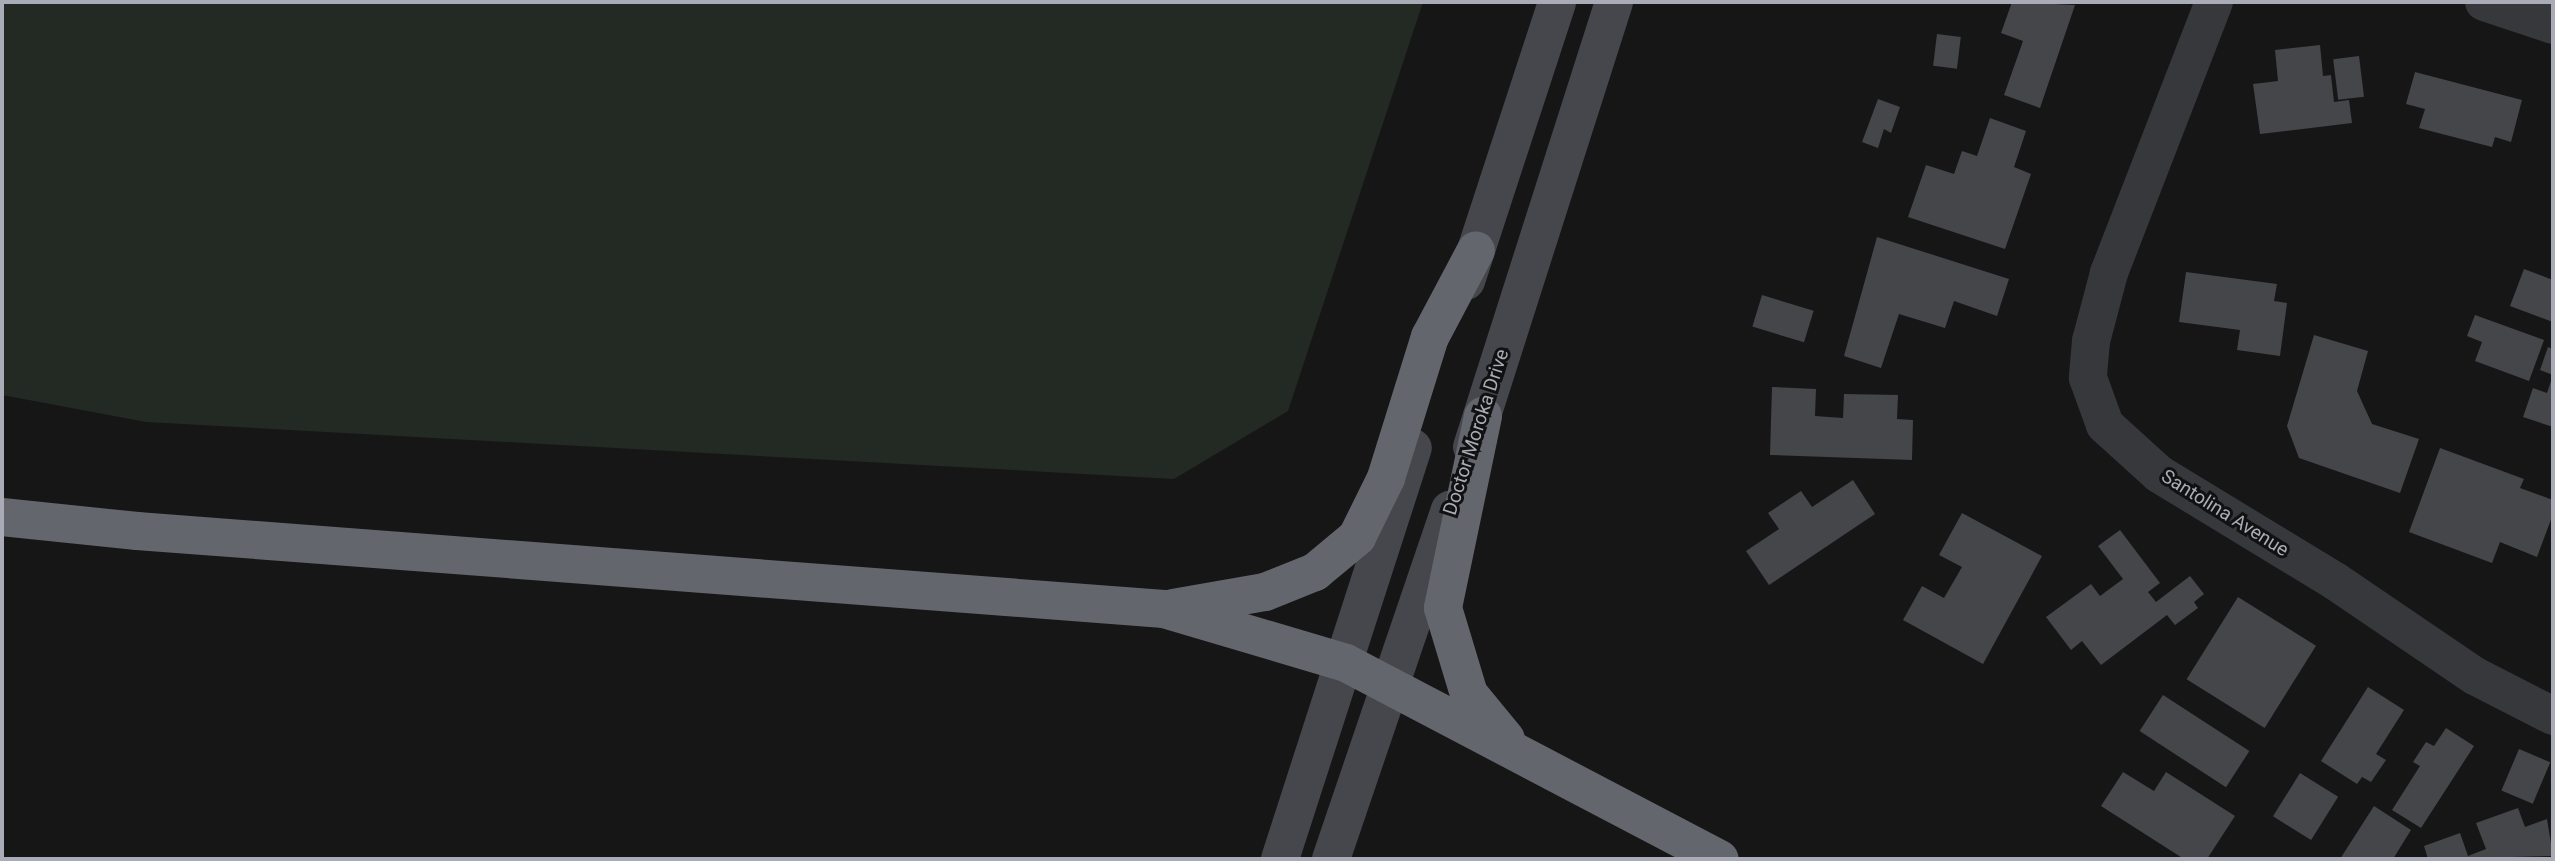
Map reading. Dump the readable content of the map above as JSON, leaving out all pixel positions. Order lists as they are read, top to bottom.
{
  "streets": {
    "main road": ["Doctor Moroka Drive"],
    "street": ["Santolina Avenue"]
  }
}
